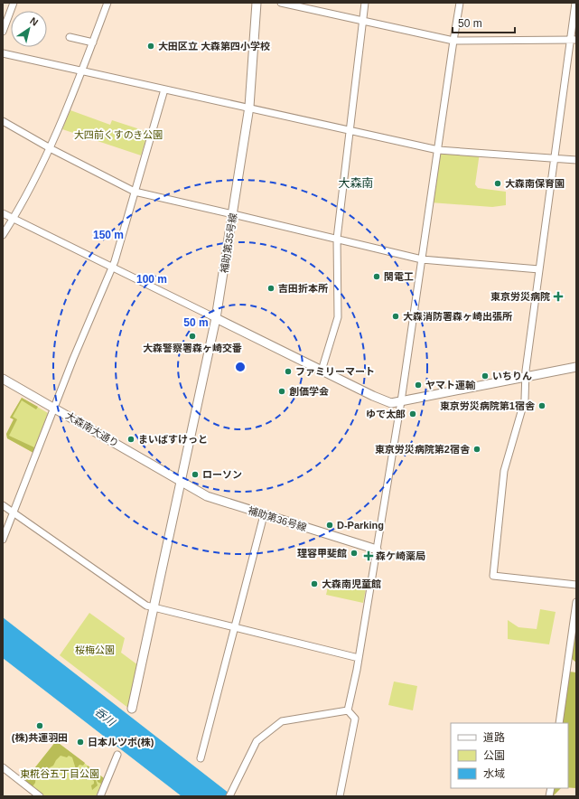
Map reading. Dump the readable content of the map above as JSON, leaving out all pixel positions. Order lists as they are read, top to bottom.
{
  "streets": {
    "street": ["補助第35号線", "大森南大通り", "補助第36号線"]
  },
  "crossings": [
    ["補助第35号線", "大森南大通り"],
    ["補助第35号線", "補助第36号線"],
    ["大森南大通り", "補助第36号線"]
  ],
  "districts": ["大森南"],
  "water": ["呑川"],
  "parks": ["大四前くすのき公園", "桜梅公園", "東糀谷五丁目公園"],
  "places": {
    "other": [
      "大田区立 大森第四小学校",
      "大森南保育園",
      "関電工",
      "吉田折本所",
      "大森消防署森ヶ崎出張所",
      "大森警察署森ヶ崎交番",
      "ファミリーマート",
      "いちりん",
      "ヤマト運輸",
      "創価学会",
      "東京労災病院第1宿舎",
      "ゆで太郎",
      "まいばすけっと",
      "東京労災病院第2宿舎",
      "ローソン",
      "D-Parking",
      "理容甲斐館",
      "大森南児童館",
      "(株)共運羽田",
      "日本ルツボ(株)"
    ],
    "health": ["東京労災病院", "森ケ崎薬局"]
  },
  "legend": ["道路", "公園", "水域"],
  "scale_bar": "50 m",
  "north": "top right",
  "rings": ["150 m", "100 m", "50 m"]
}
